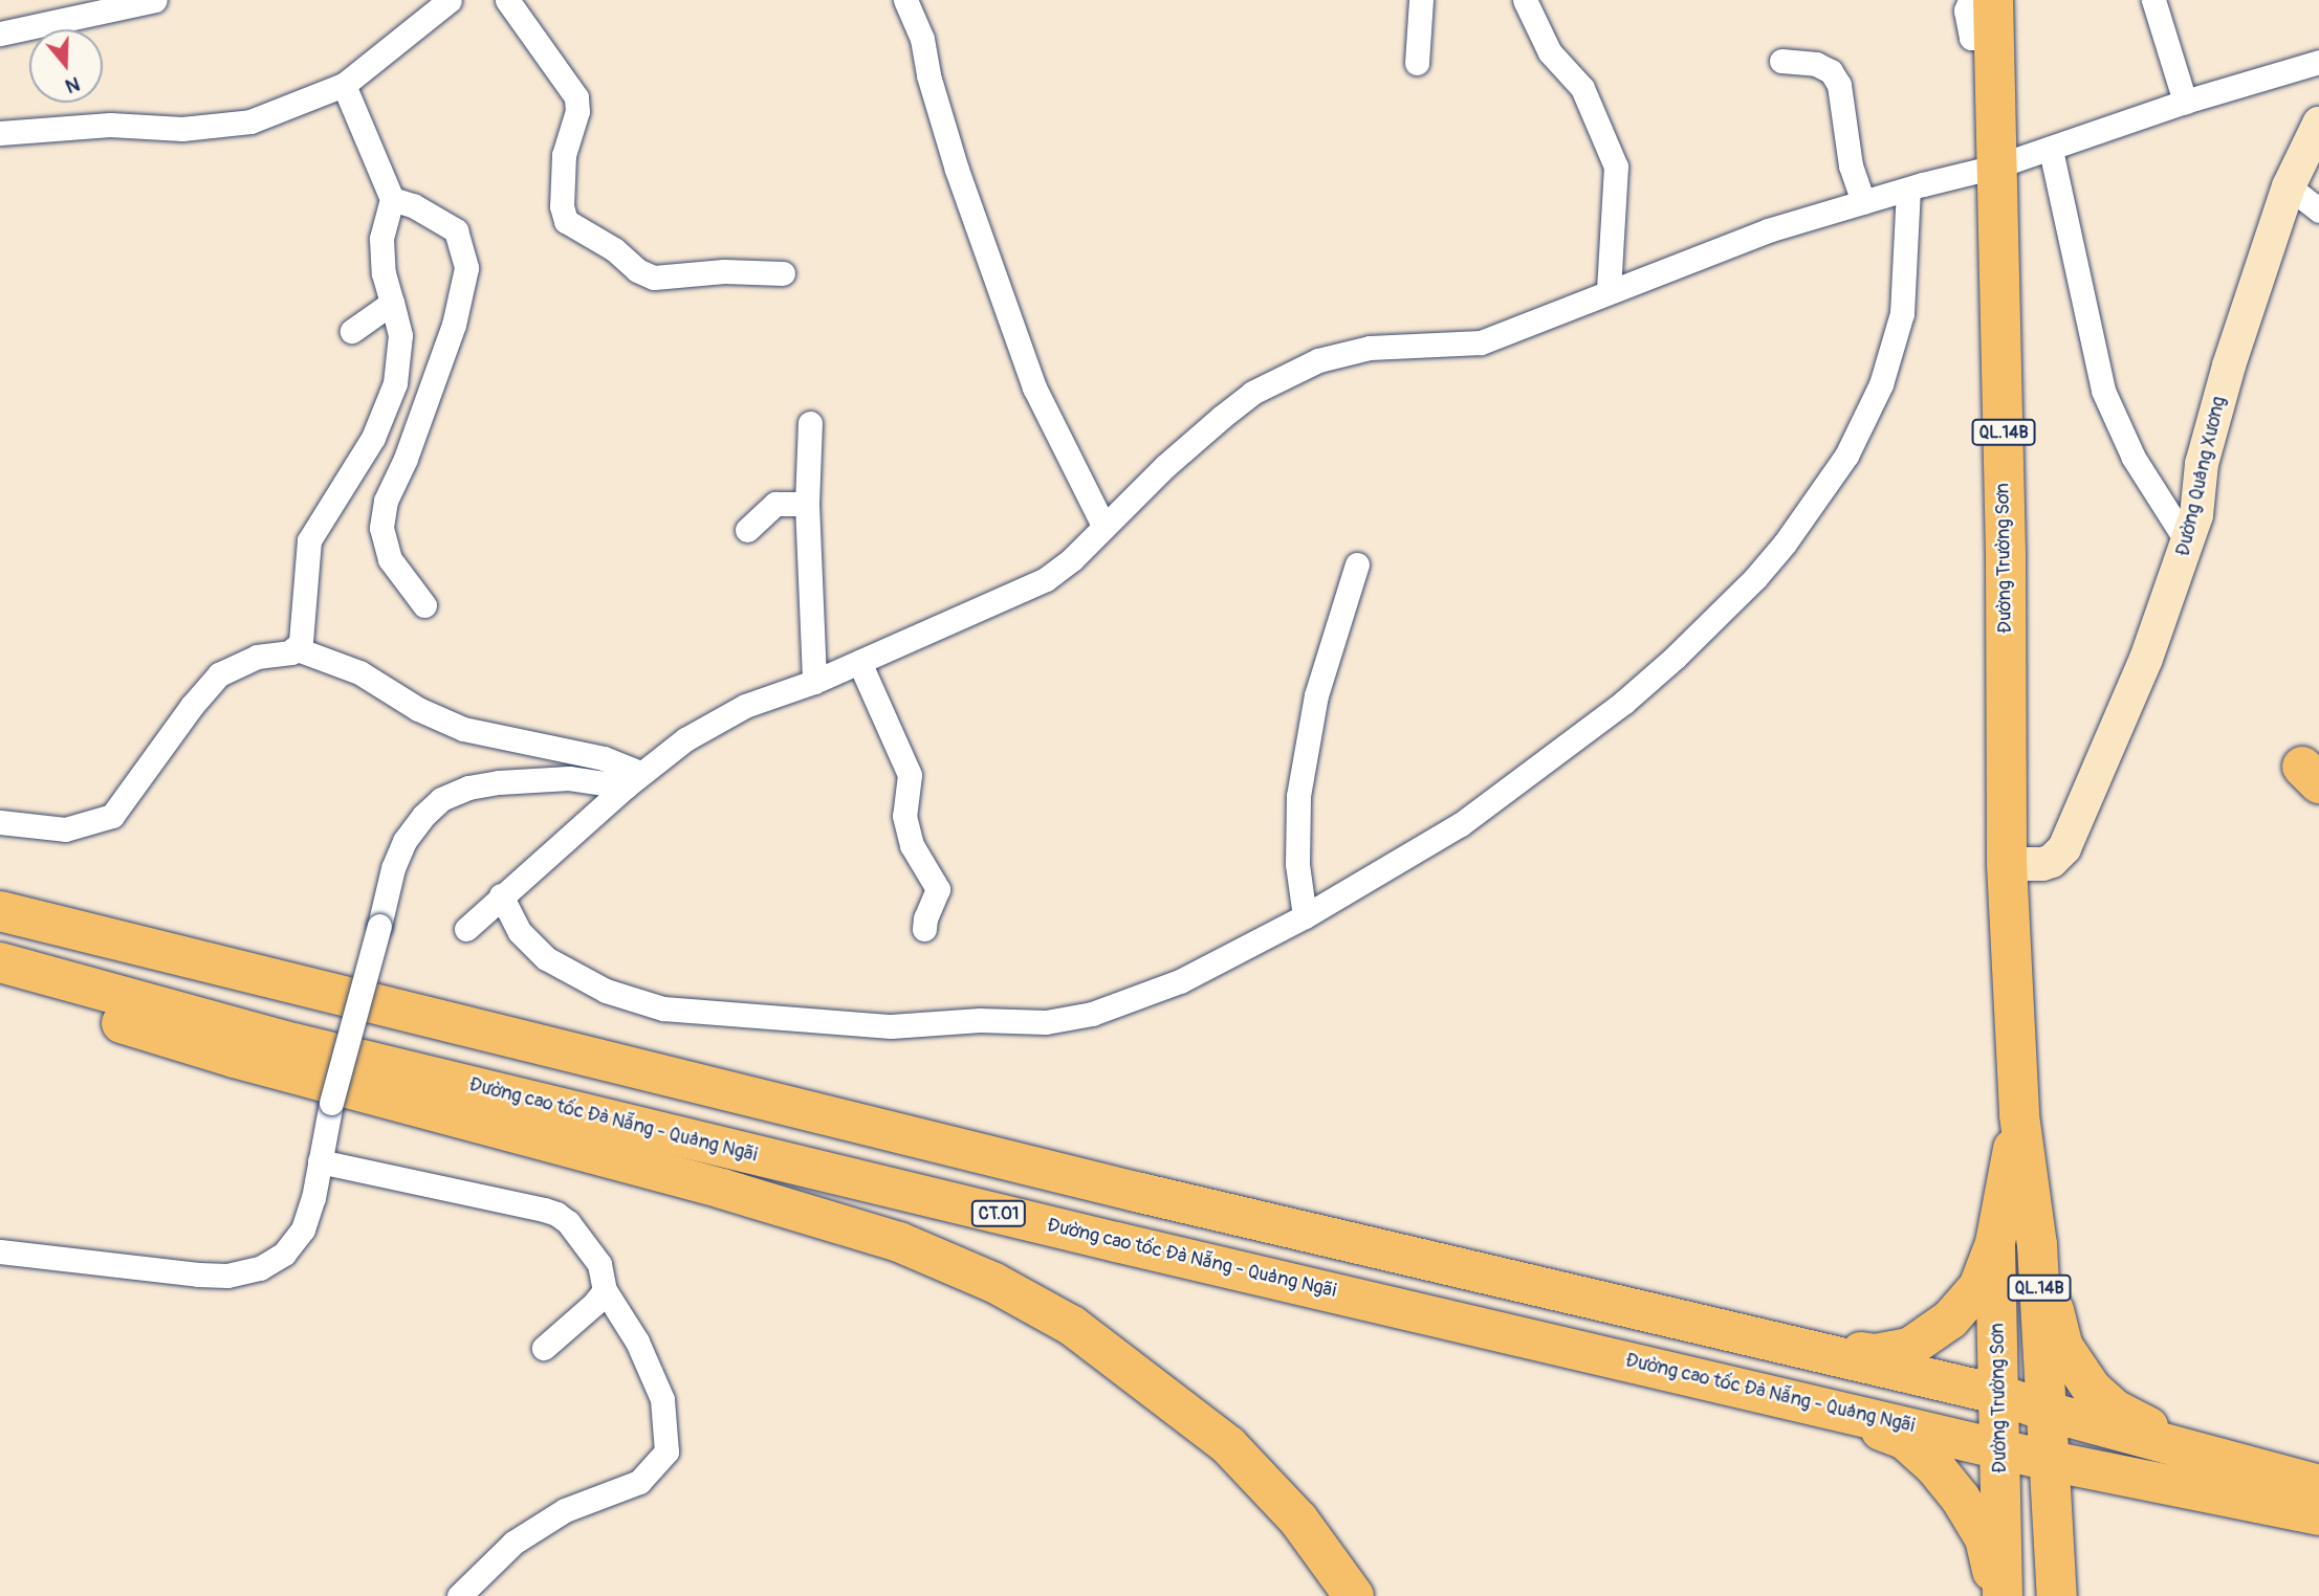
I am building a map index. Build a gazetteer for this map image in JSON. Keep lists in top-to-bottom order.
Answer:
{
  "streets": {
    "highway": [
      "QL.14B",
      "Đường Trường Sơn",
      "Đường cao tốc Đà Nẵng - Quảng Ngãi",
      "CT.01"
    ],
    "street": ["Đường Quảng Xương"]
  },
  "crossings": [
    ["Đường Quảng Xương", "Đường Trường Sơn"],
    ["Đường Trường Sơn", "Đường cao tốc Đà Nẵng - Quảng Ngãi"]
  ],
  "north": "bottom"
}
